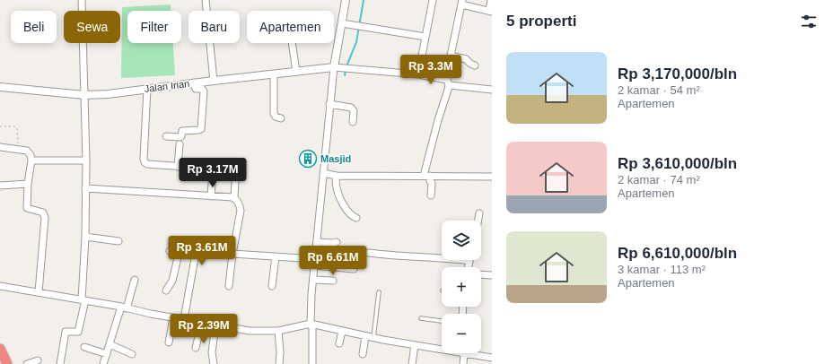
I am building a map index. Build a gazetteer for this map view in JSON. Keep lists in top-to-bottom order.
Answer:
{
  "streets": {
    "street": ["Jalan Irian"]
  },
  "places": {
    "building": ["Masjid"]
  },
  "page": {
    "heading": "5 properti",
    "chip": [
      "Beli",
      "Sewa",
      "Filter",
      "Baru",
      "Apartemen"
    ],
    "list": [
      {
        "name": "Rp 3,170,000/bln",
        "note": "2 kamar · 54 m² · Apartemen"
      },
      {
        "name": "Rp 3,610,000/bln",
        "note": "2 kamar · 74 m² · Apartemen"
      },
      {
        "name": "Rp 6,610,000/bln",
        "note": "3 kamar · 113 m² · Apartemen"
      }
    ],
    "price": [
      "Rp 3.3M",
      "Rp 3.17M",
      "Rp 3.61M",
      "Rp 6.61M",
      "Rp 2.39M"
    ],
    "map_buttons": ["+", "−"]
  }
}
